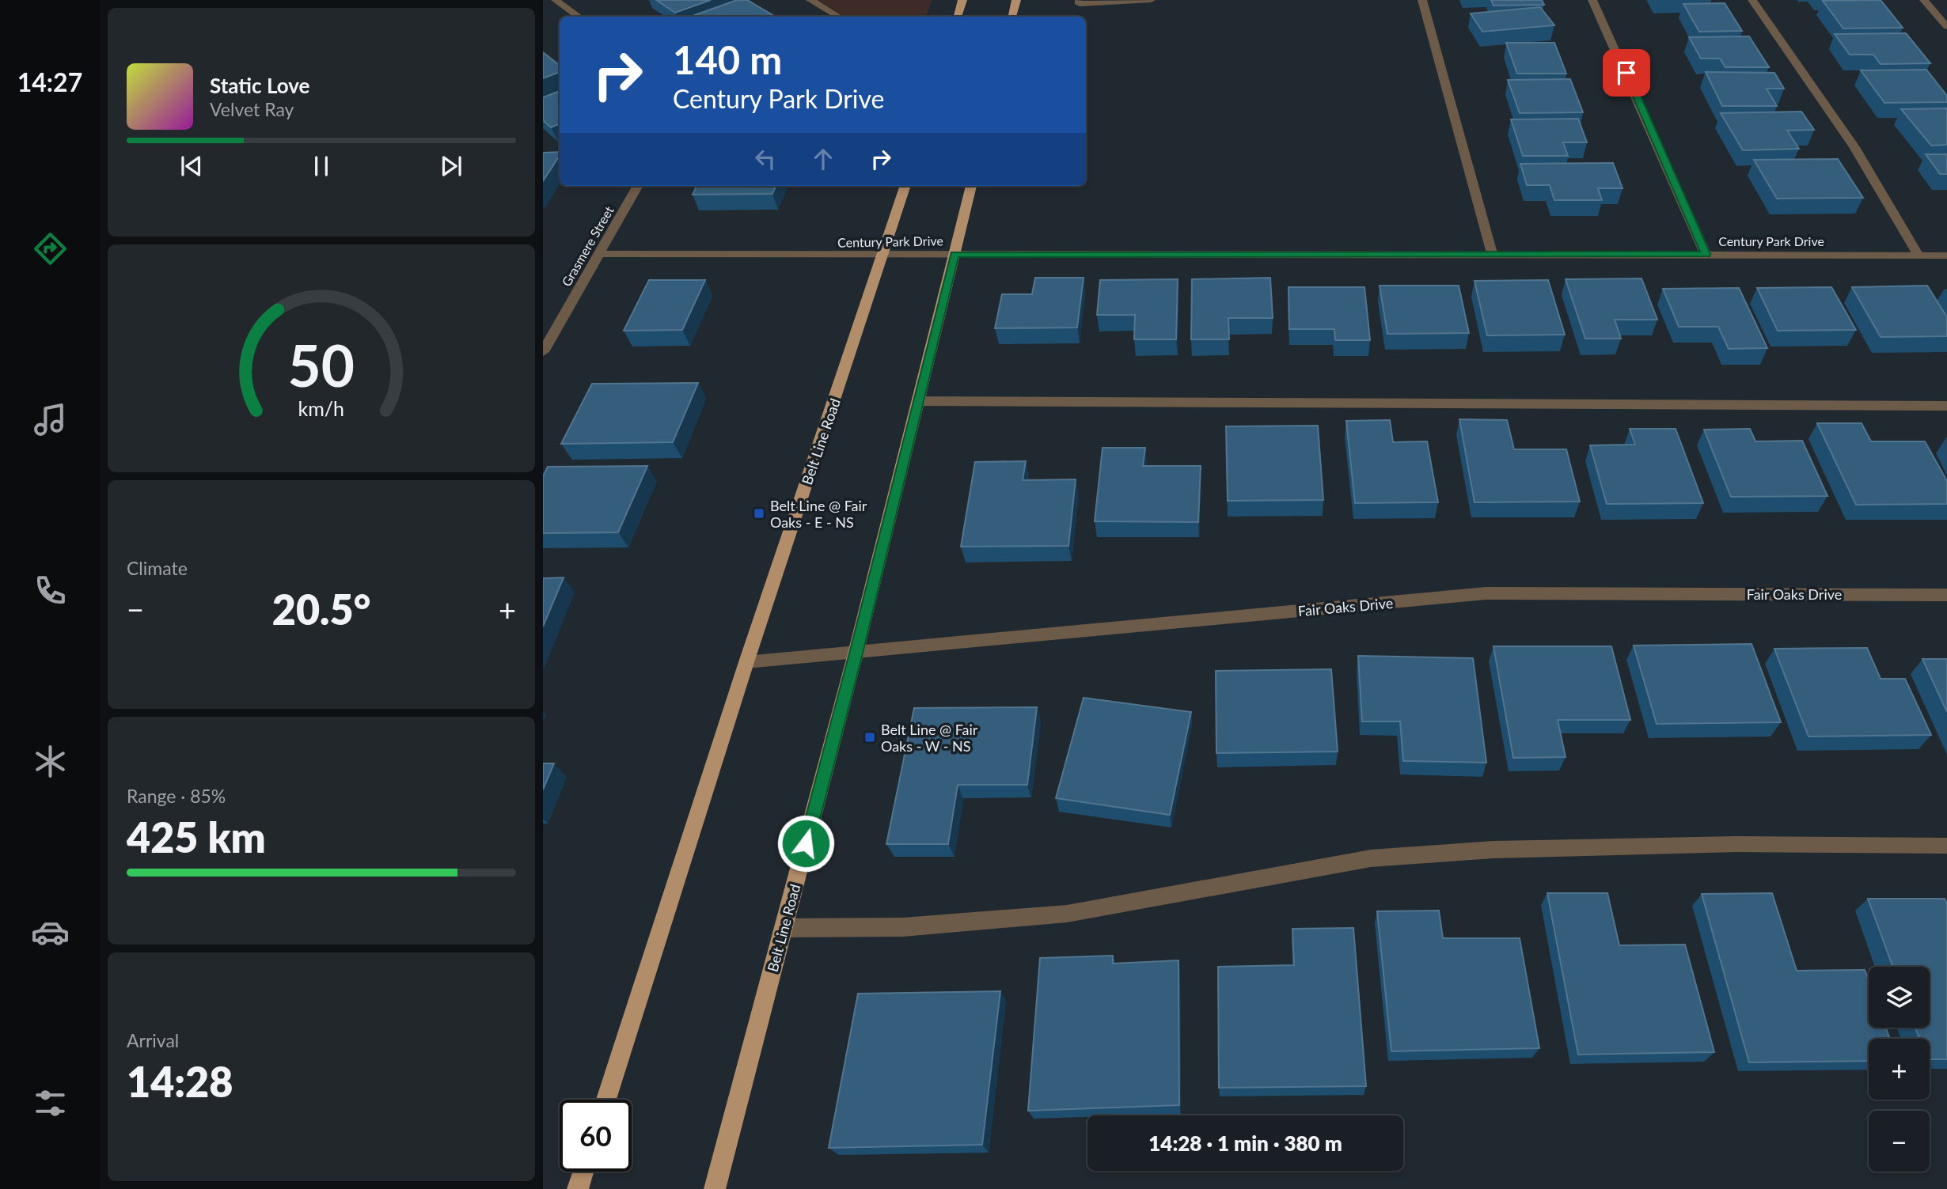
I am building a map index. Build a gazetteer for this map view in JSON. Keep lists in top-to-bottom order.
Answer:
{
  "streets": {
    "main road": ["Belt Line Road"],
    "street": ["Century Park Drive", "Grasmere Street", "Fair Oaks Drive"]
  },
  "crossings": [
    ["Century Park Drive", "Grasmere Street"],
    ["Century Park Drive", "Belt Line Road"],
    ["Belt Line Road", "Fair Oaks Drive"]
  ],
  "places": {
    "transit": ["Belt Line @ Fair Oaks - E - NS", "Belt Line @ Fair Oaks - W - NS"]
  },
  "page": {
    "tabs": "14:27",
    "turn": ["140 m", "Century Park Drive"],
    "song": ["Static Love", "Velvet Ray"],
    "tile": [
      "Climate",
      ["Range · 85%", "425 km"],
      ["Arrival", "14:28"]
    ],
    "heat": ["−", "20.5°", "+"],
    "map_buttons": ["+", "−"],
    "limit": "60",
    "trip": "14:28 · 1 min · 380 m",
    "gauge": ["50", "km/h"]
  }
}
